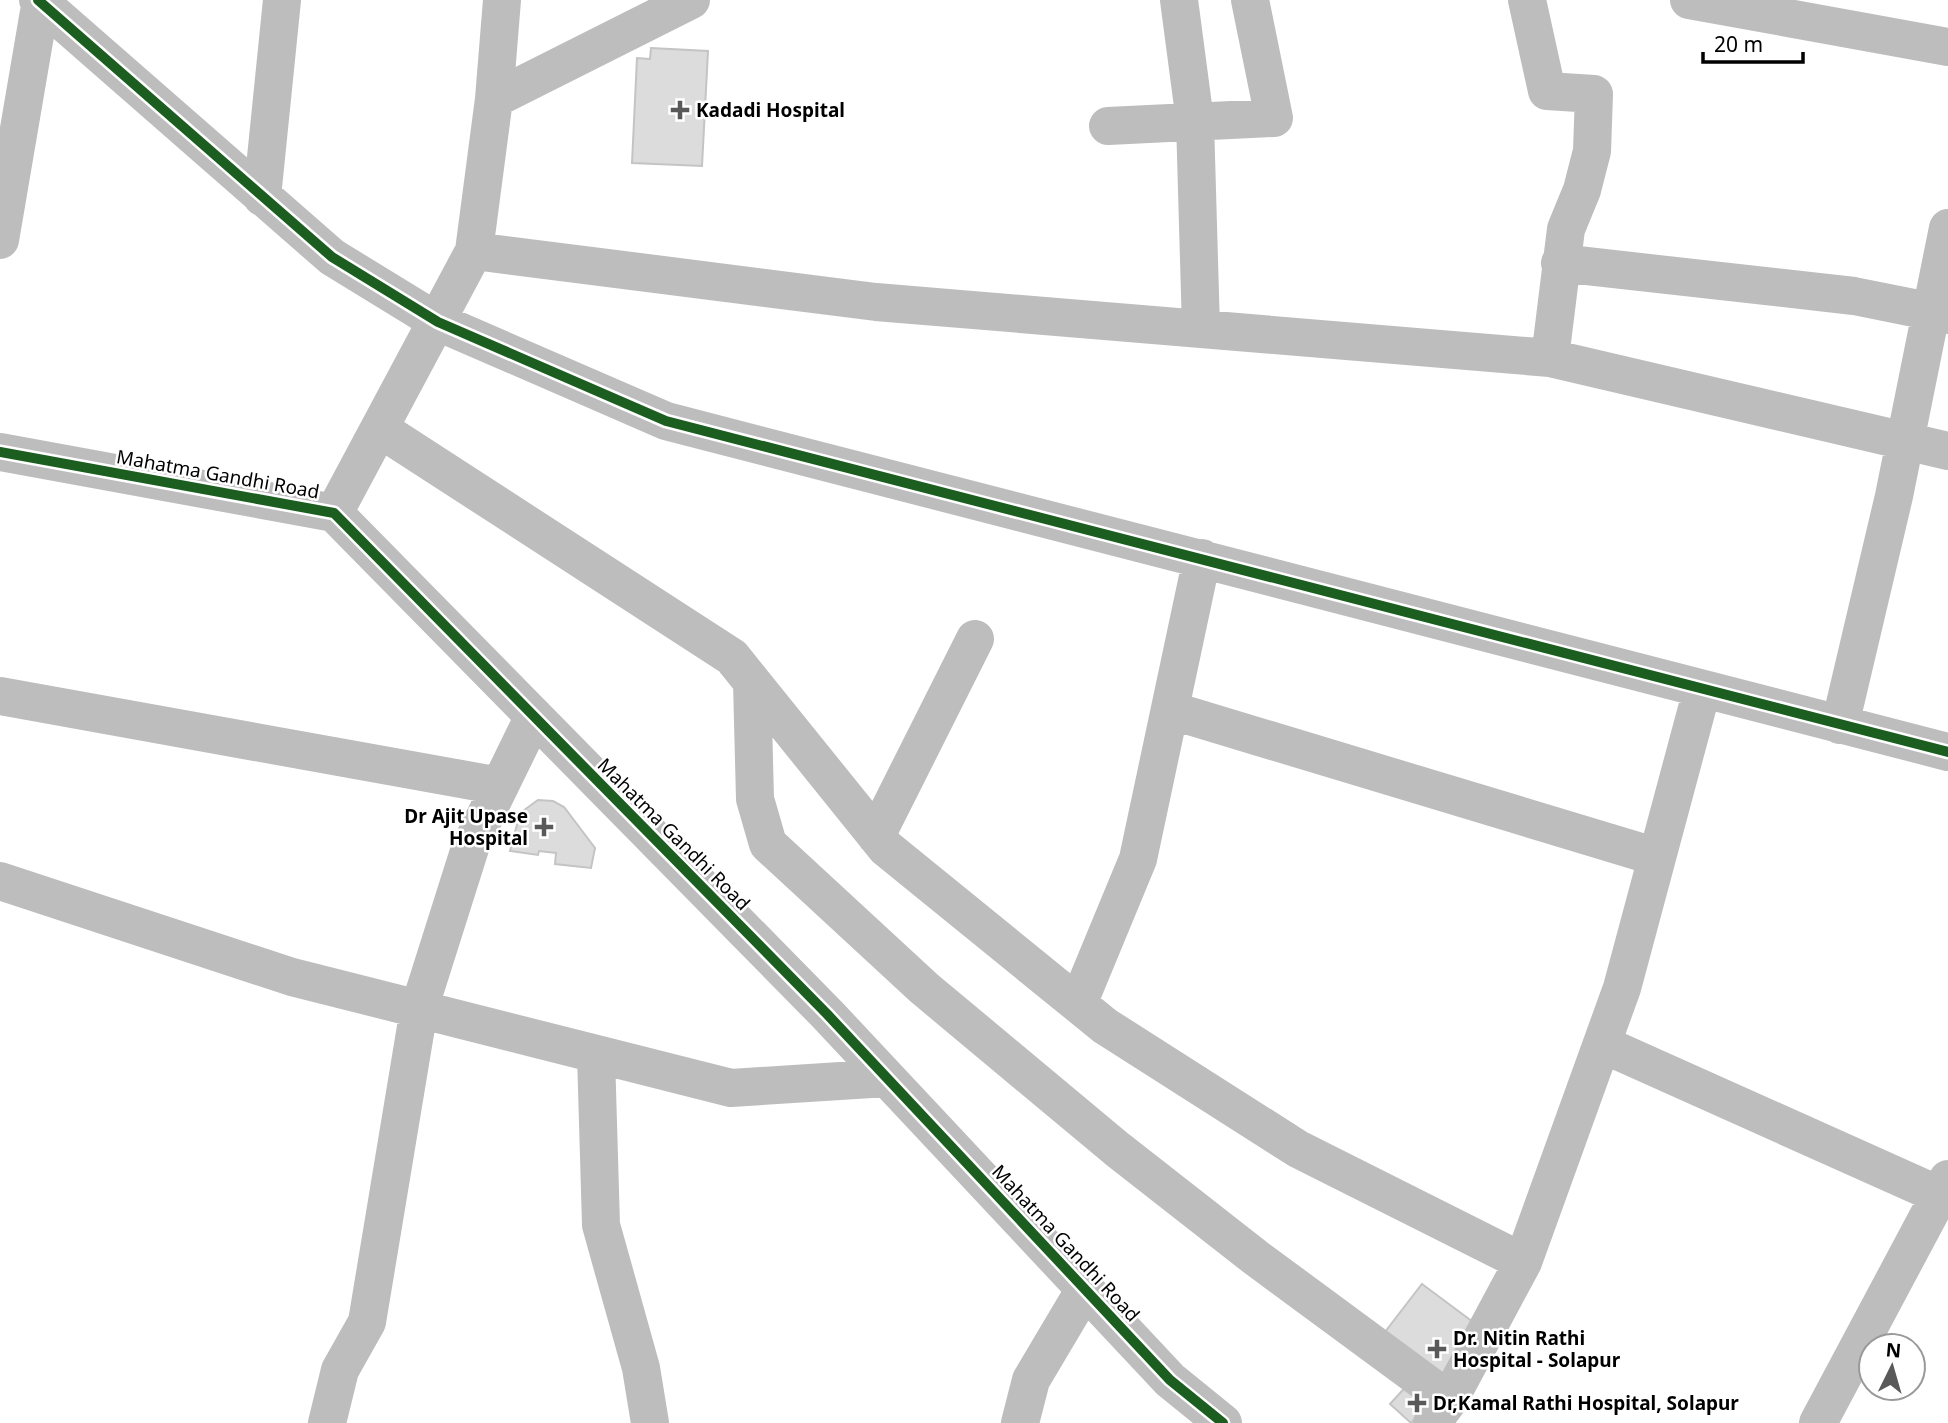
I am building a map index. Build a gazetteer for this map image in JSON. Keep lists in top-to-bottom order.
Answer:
{
  "streets": {
    "street": ["Mahatma Gandhi Road"]
  },
  "places": {
    "health": [
      "Kadadi Hospital",
      "Dr Ajit Upase Hospital",
      "Dr. Nitin Rathi Hospital - Solapur",
      "Dr,Kamal Rathi Hospital, Solapur"
    ]
  },
  "scale_bar": "20 m",
  "north": "top"
}
